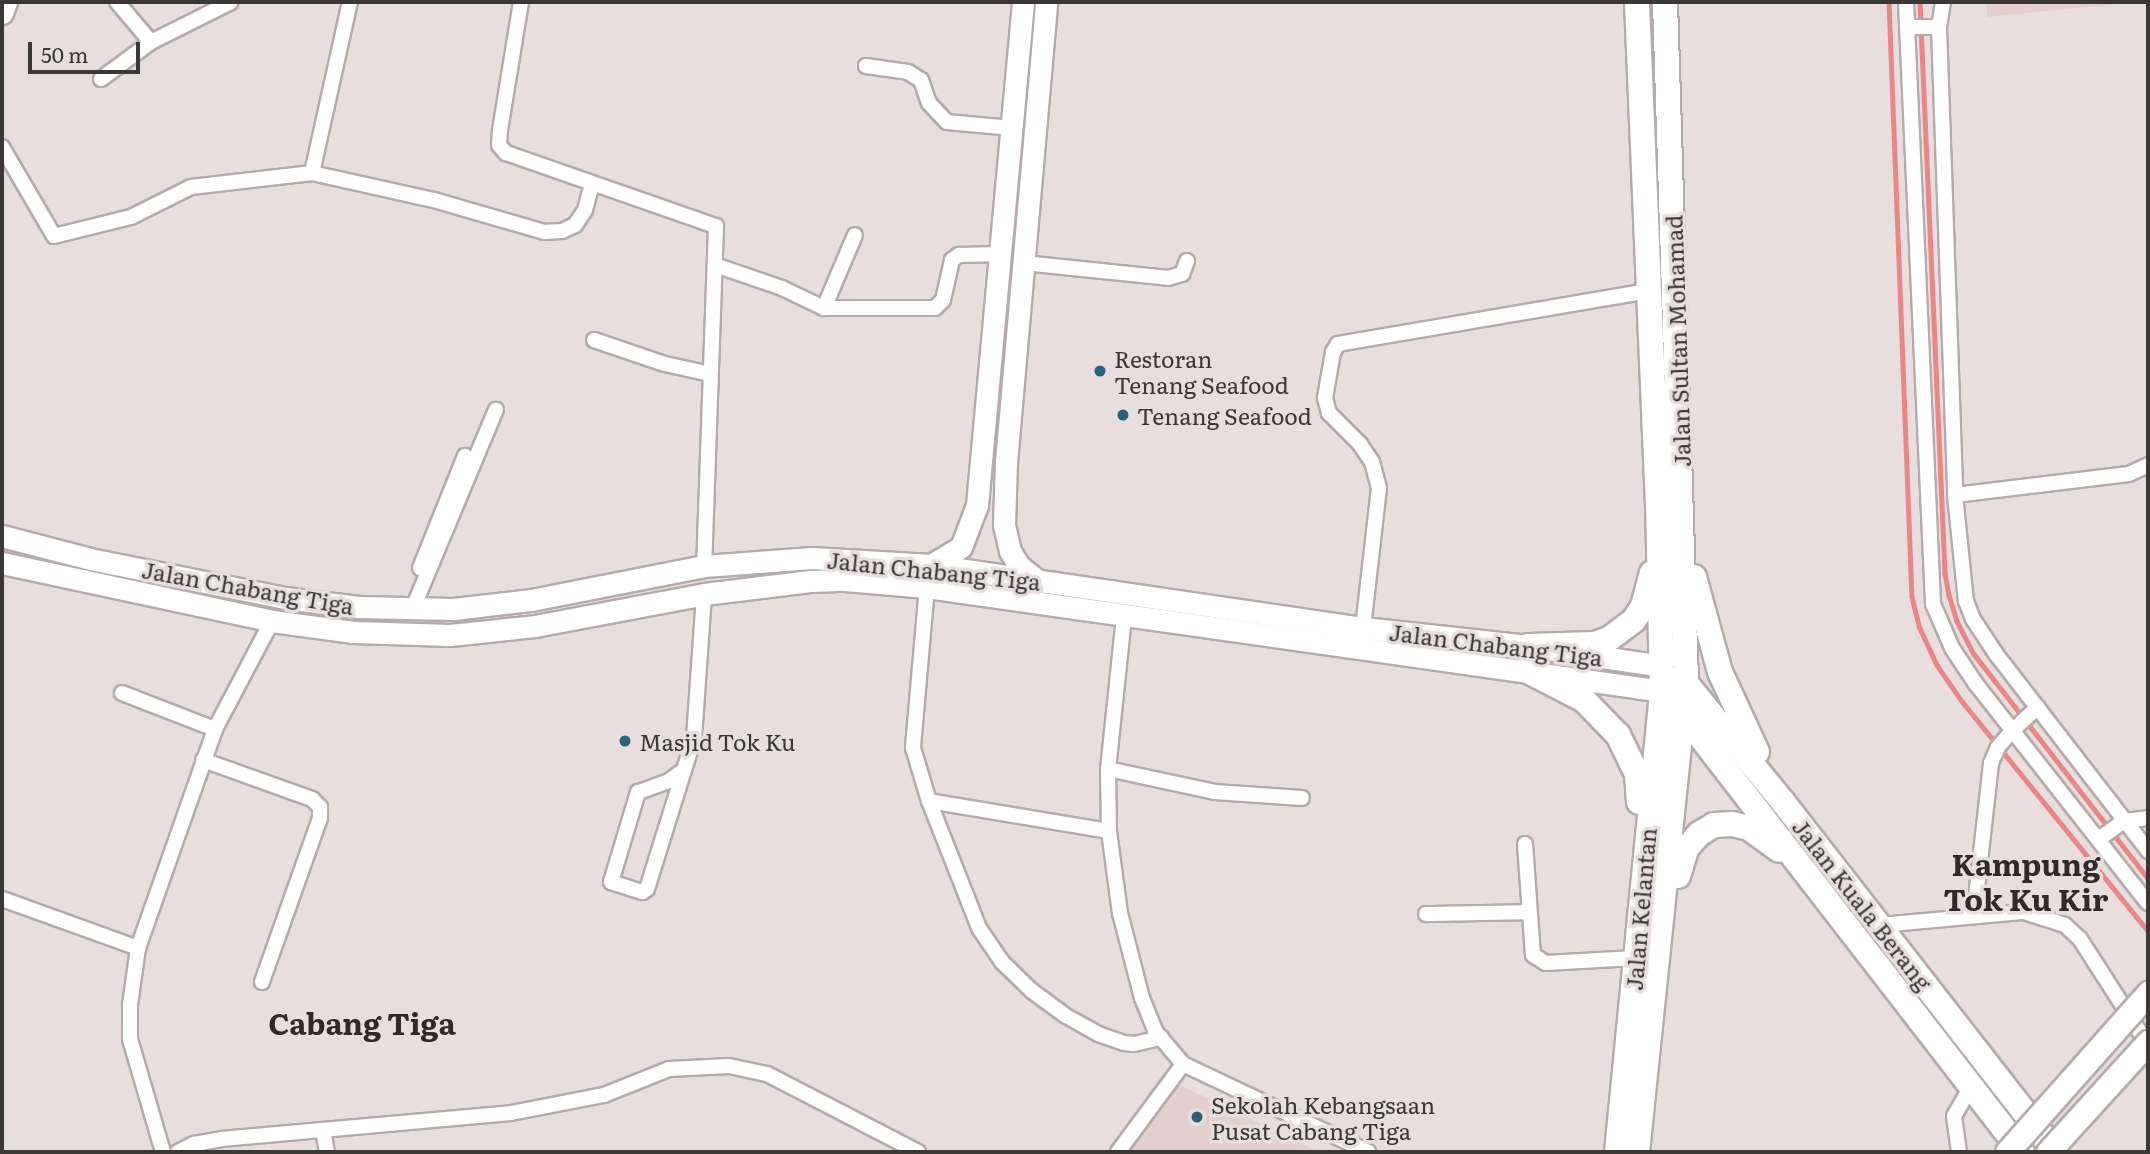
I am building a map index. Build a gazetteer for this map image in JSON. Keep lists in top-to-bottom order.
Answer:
{
  "streets": {
    "highway": ["Jalan Sultan Mohamad", "Jalan Kuala Berang", "Jalan Kelantan"],
    "main road": ["Jalan Chabang Tiga"]
  },
  "crossings": [
    ["Jalan Sultan Mohamad", "Jalan Chabang Tiga"],
    ["Jalan Sultan Mohamad", "Jalan Kuala Berang"],
    ["Jalan Sultan Mohamad", "Jalan Kelantan"],
    ["Jalan Chabang Tiga", "Jalan Kuala Berang"],
    ["Jalan Chabang Tiga", "Jalan Kelantan"],
    ["Jalan Kuala Berang", "Jalan Kelantan"]
  ],
  "districts": ["Kampung Tok Ku Kir", "Cabang Tiga"],
  "places": [
    "Restoran Tenang Seafood",
    "Tenang Seafood",
    "Masjid Tok Ku",
    "Sekolah Kebangsaan Pusat Cabang Tiga"
  ],
  "scale_bar": "50 m"
}
